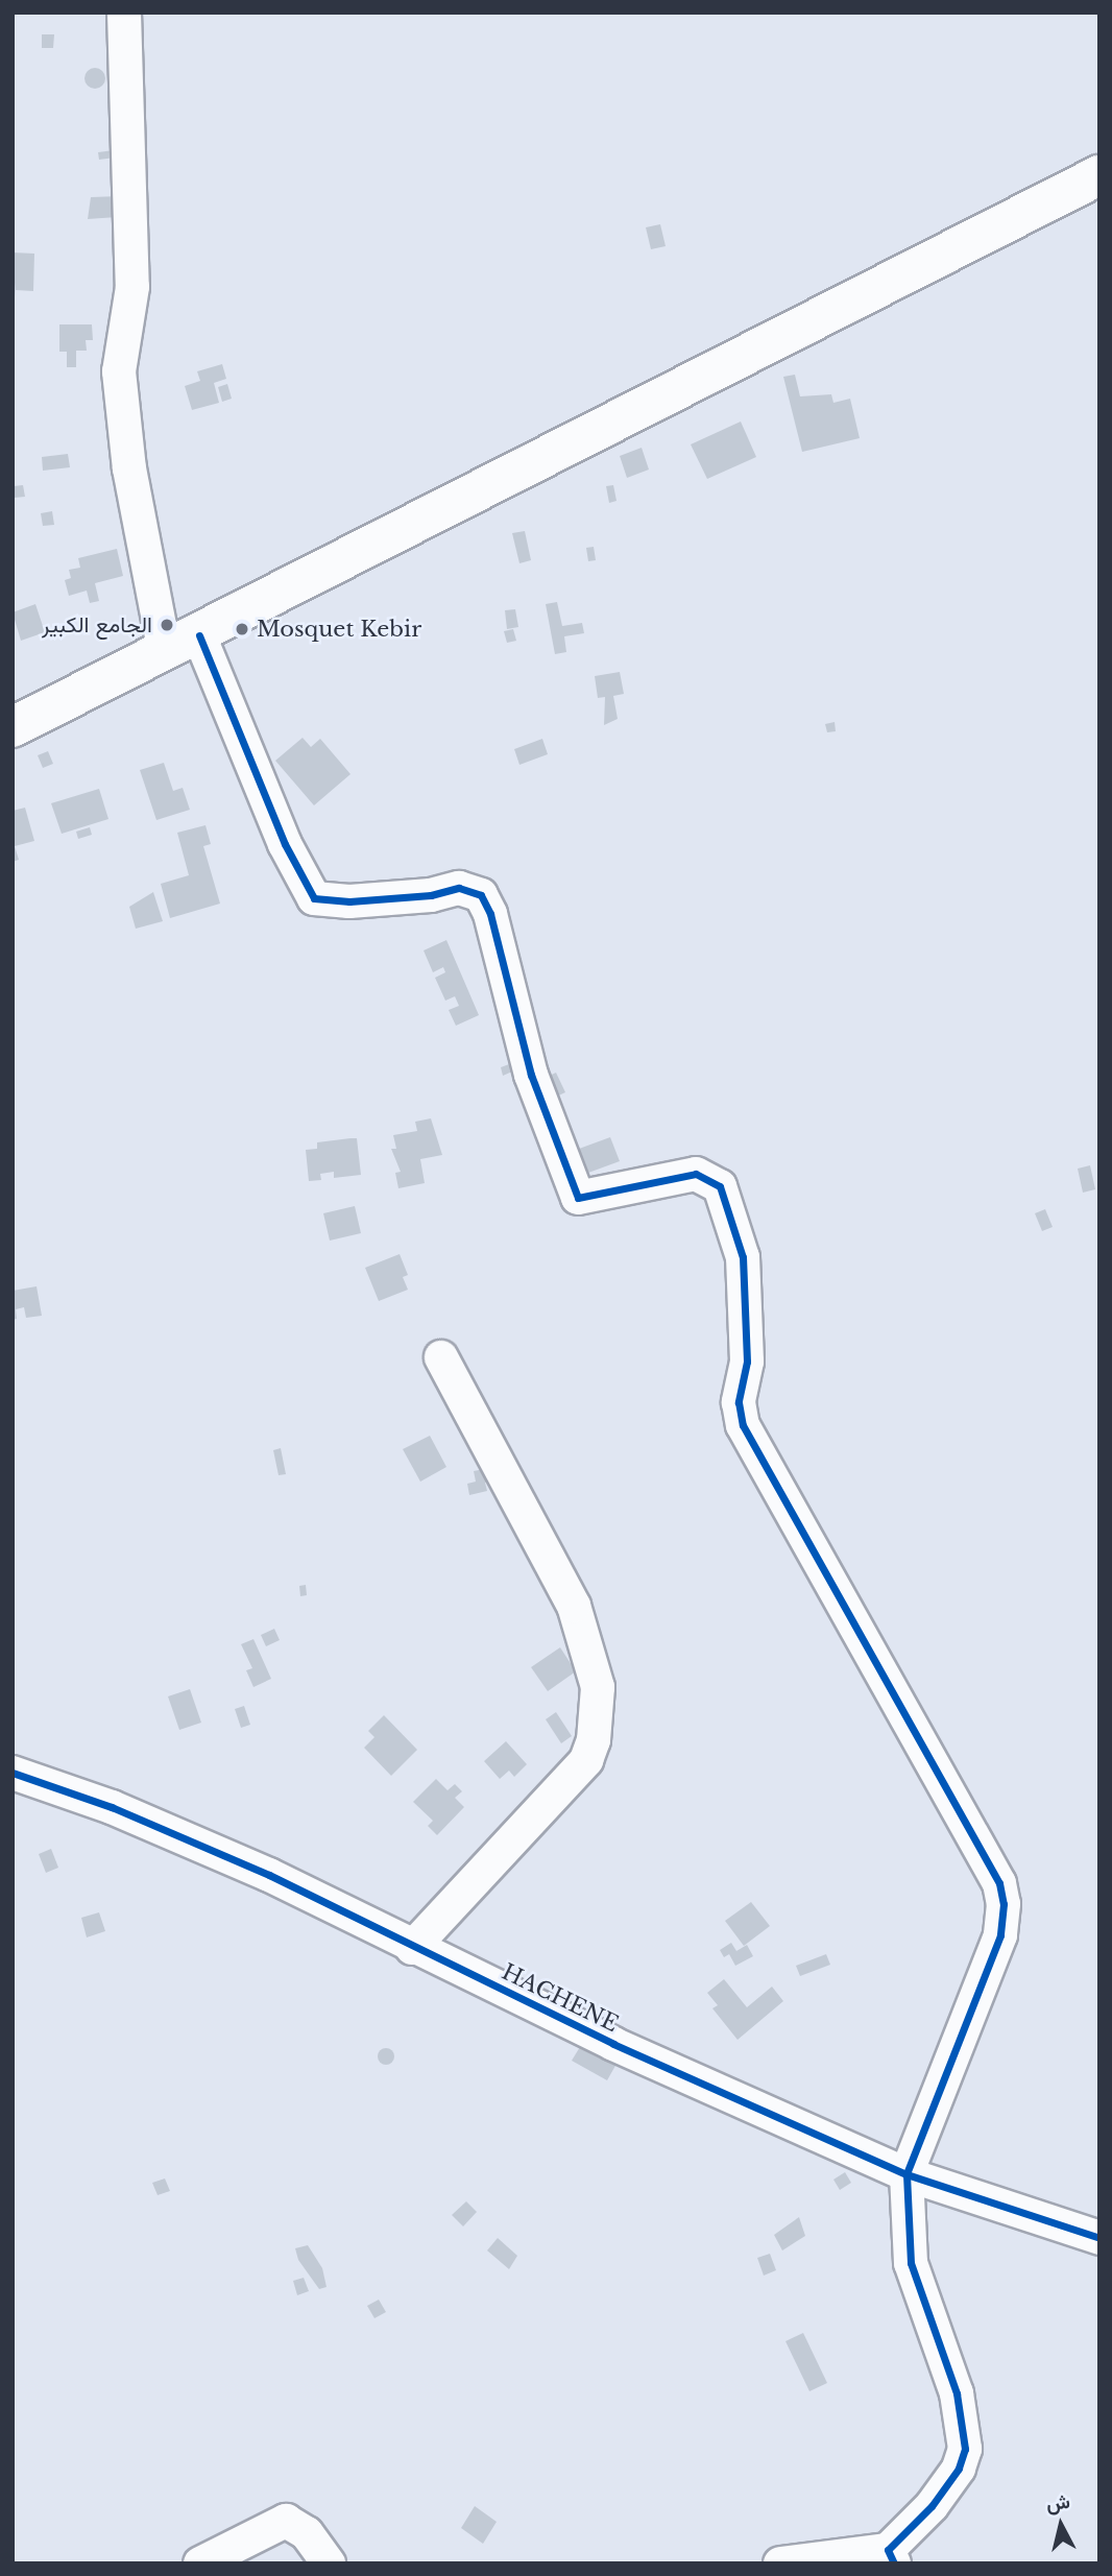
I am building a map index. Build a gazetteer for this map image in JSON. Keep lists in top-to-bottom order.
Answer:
{
  "streets": {
    "street": ["HACHENE"]
  },
  "places": ["الجامع الكبير", "Mosquet Kebir"],
  "north": "top"
}
